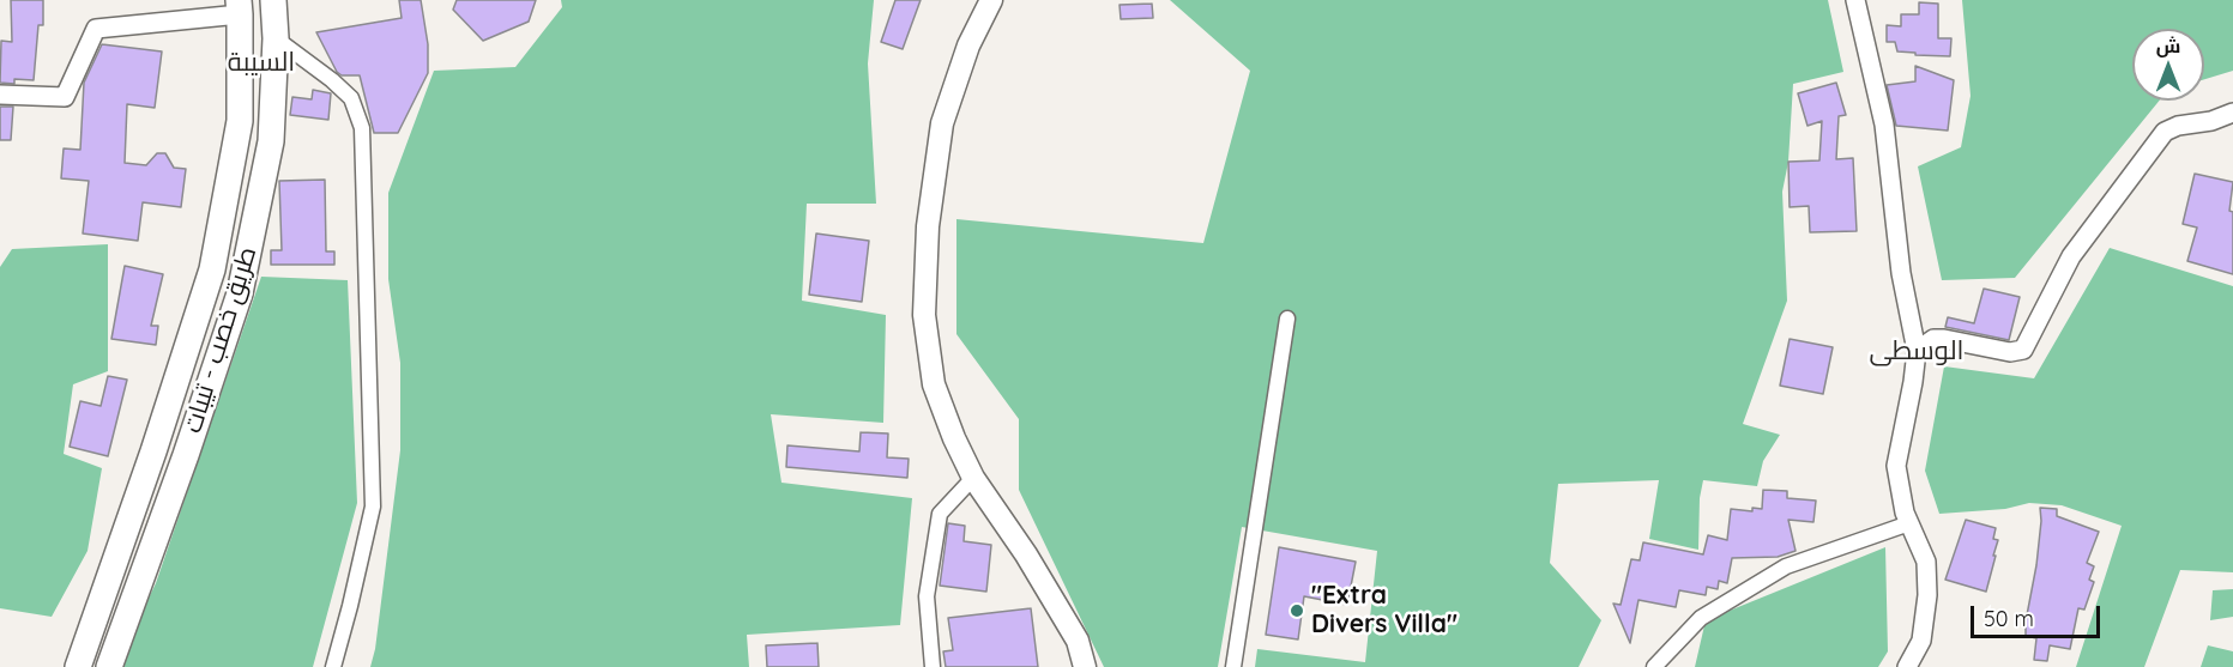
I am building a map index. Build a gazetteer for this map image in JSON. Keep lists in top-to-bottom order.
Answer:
{
  "streets": {
    "highway": ["طريق خصب - تيبات"]
  },
  "districts": ["السيبة", "الوسطى"],
  "places": ["\"Extra Divers Villa\""],
  "scale_bar": "50 m",
  "north": "top"
}
